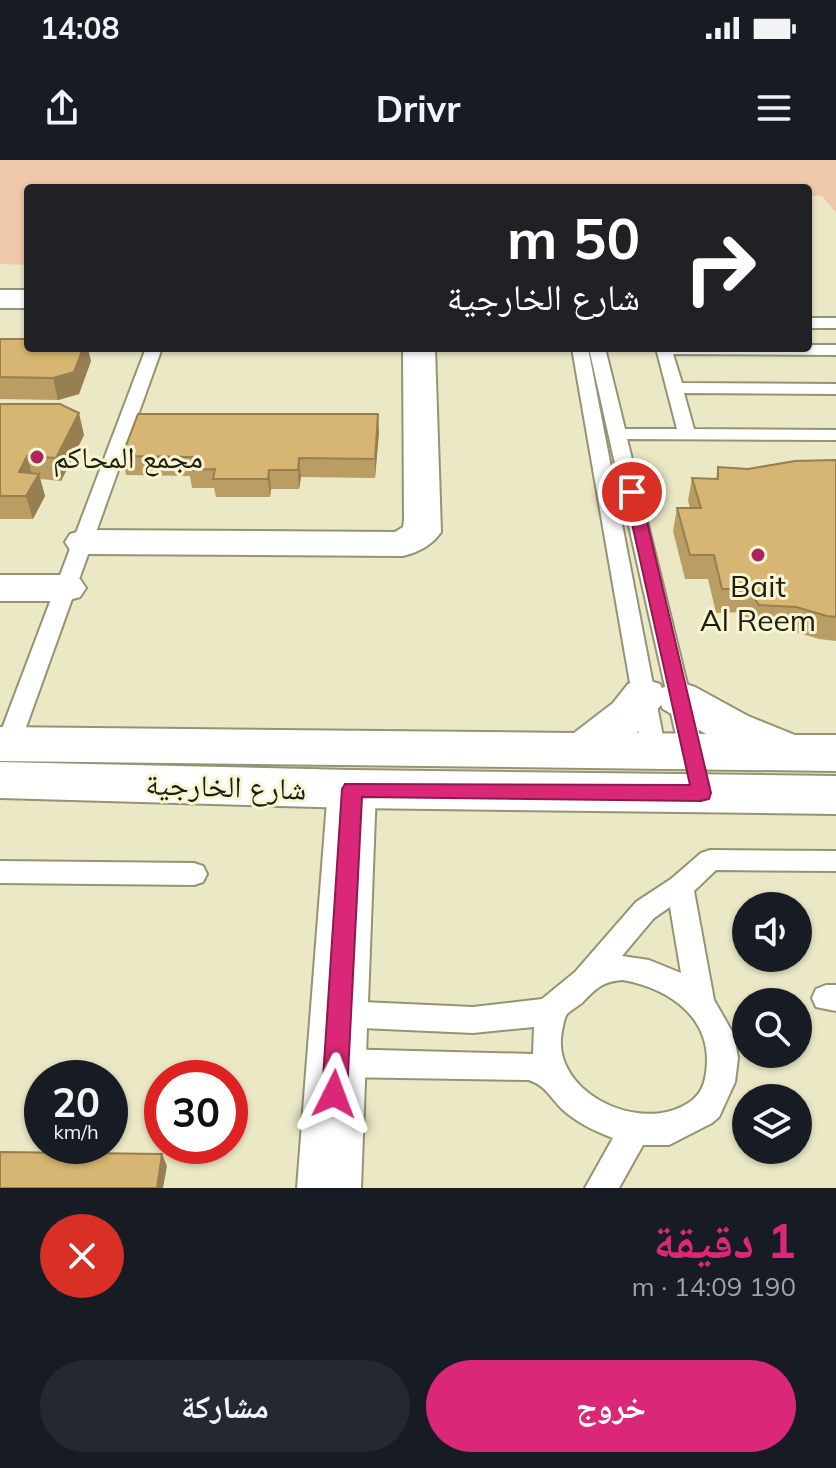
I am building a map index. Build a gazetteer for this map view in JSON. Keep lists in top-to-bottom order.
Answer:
{
  "streets": {
    "main road": ["شارع الخارجية"]
  },
  "places": ["مجمع المحاكم", "Bait Al Reem"],
  "page": {
    "status": "14:08",
    "header": "Drivr",
    "turn": ["50 m", "شارع الخارجية"],
    "speed": "20 km/h",
    "limit": "30",
    "heading": ["1 دقيقة", "190 m · 14:09"],
    "buttons": ["خروج", "مشاركة"]
  }
}
